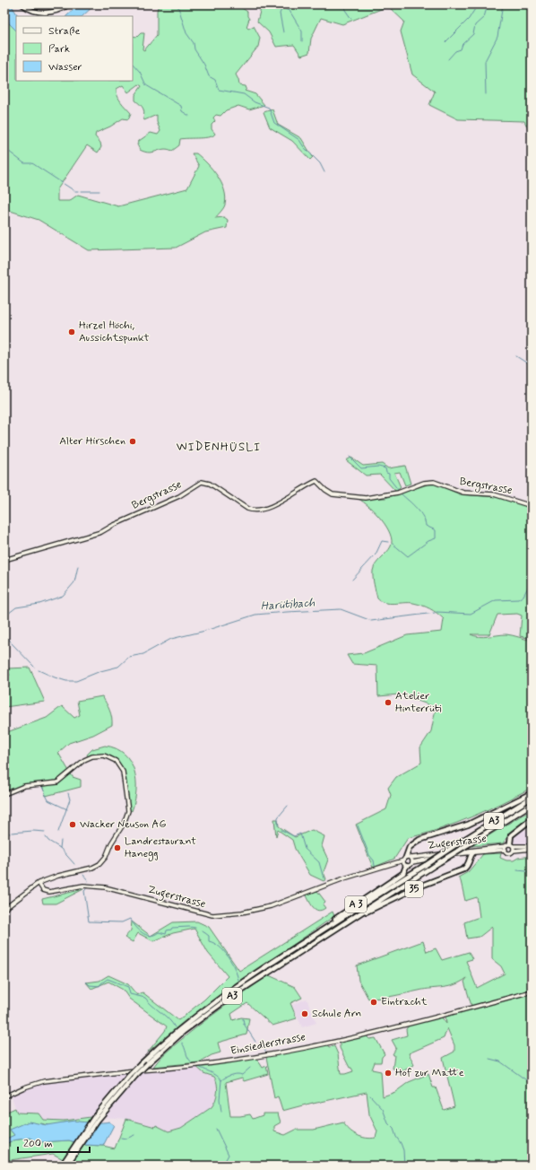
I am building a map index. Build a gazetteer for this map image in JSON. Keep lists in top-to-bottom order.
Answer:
{
  "streets": {
    "highway": ["A3", "35", "A 3"],
    "street": ["Bergstrasse", "Zugerstrasse", "Einsiedlerstrasse"]
  },
  "crossings": [
    ["A3", "35"],
    ["A3", "A 3"],
    ["Zugerstrasse", "35"],
    ["Zugerstrasse", "A 3"]
  ],
  "districts": ["WIDENHÜSLI"],
  "water": ["Harütibach"],
  "places": [
    "Hirzel Höchi, Aussichtspunkt",
    "Alter Hirschen",
    "Atelier Hinterrüti",
    "Wacker Neuson AG",
    "Landrestaurant Hanegg",
    "Eintracht",
    "Schule Arn",
    "Hof zur Matte"
  ],
  "legend": ["Straße", "Park", "Wasser"],
  "scale_bar": "200 m"
}
